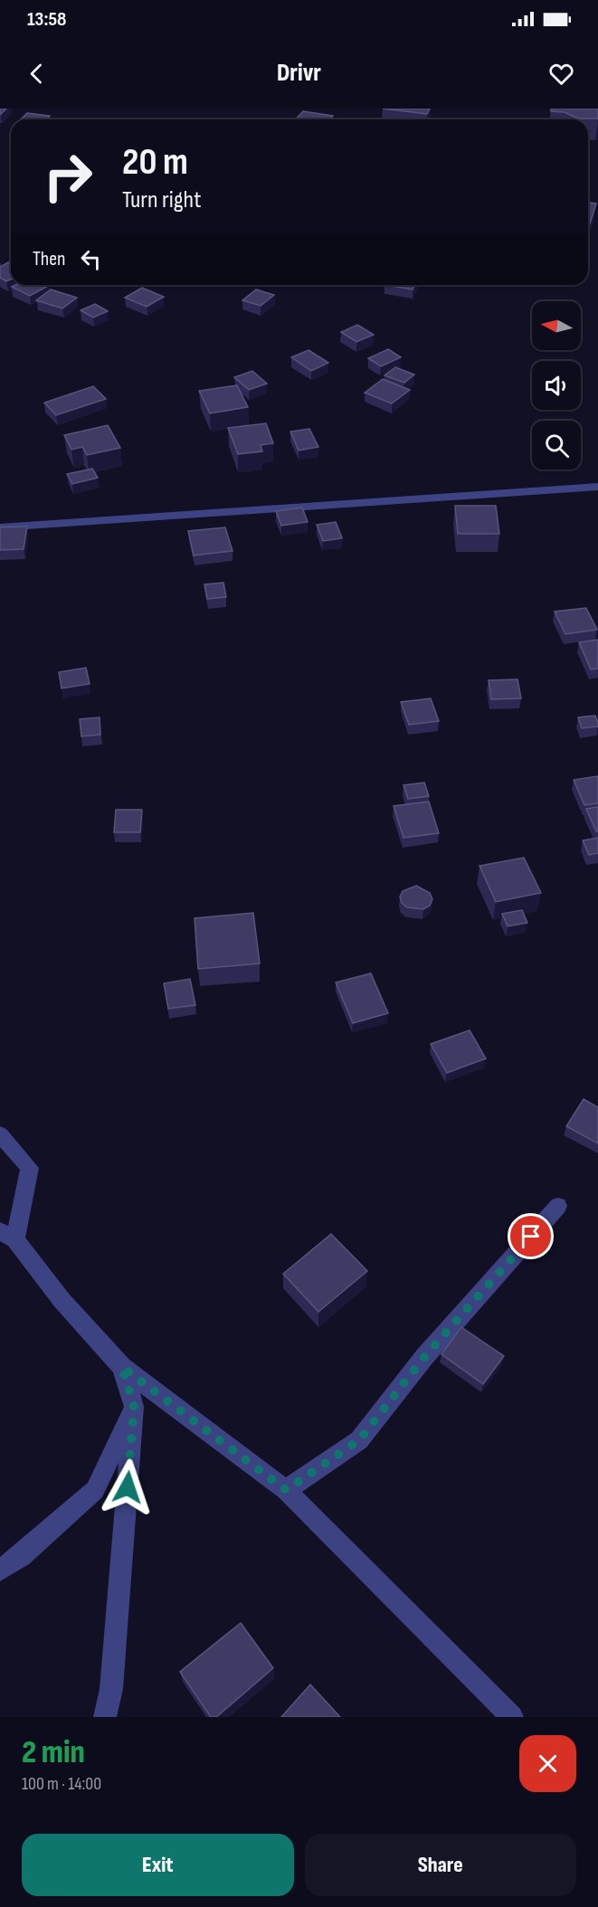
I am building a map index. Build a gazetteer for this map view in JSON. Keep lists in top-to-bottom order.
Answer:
{
  "north": "left",
  "page": {
    "status": "13:58",
    "header": "Drivr",
    "turn": ["20 m", "Turn right"],
    "then": "Then",
    "heading": ["2 min", "100 m · 14:00"],
    "buttons": ["Exit", "Share"]
  }
}
